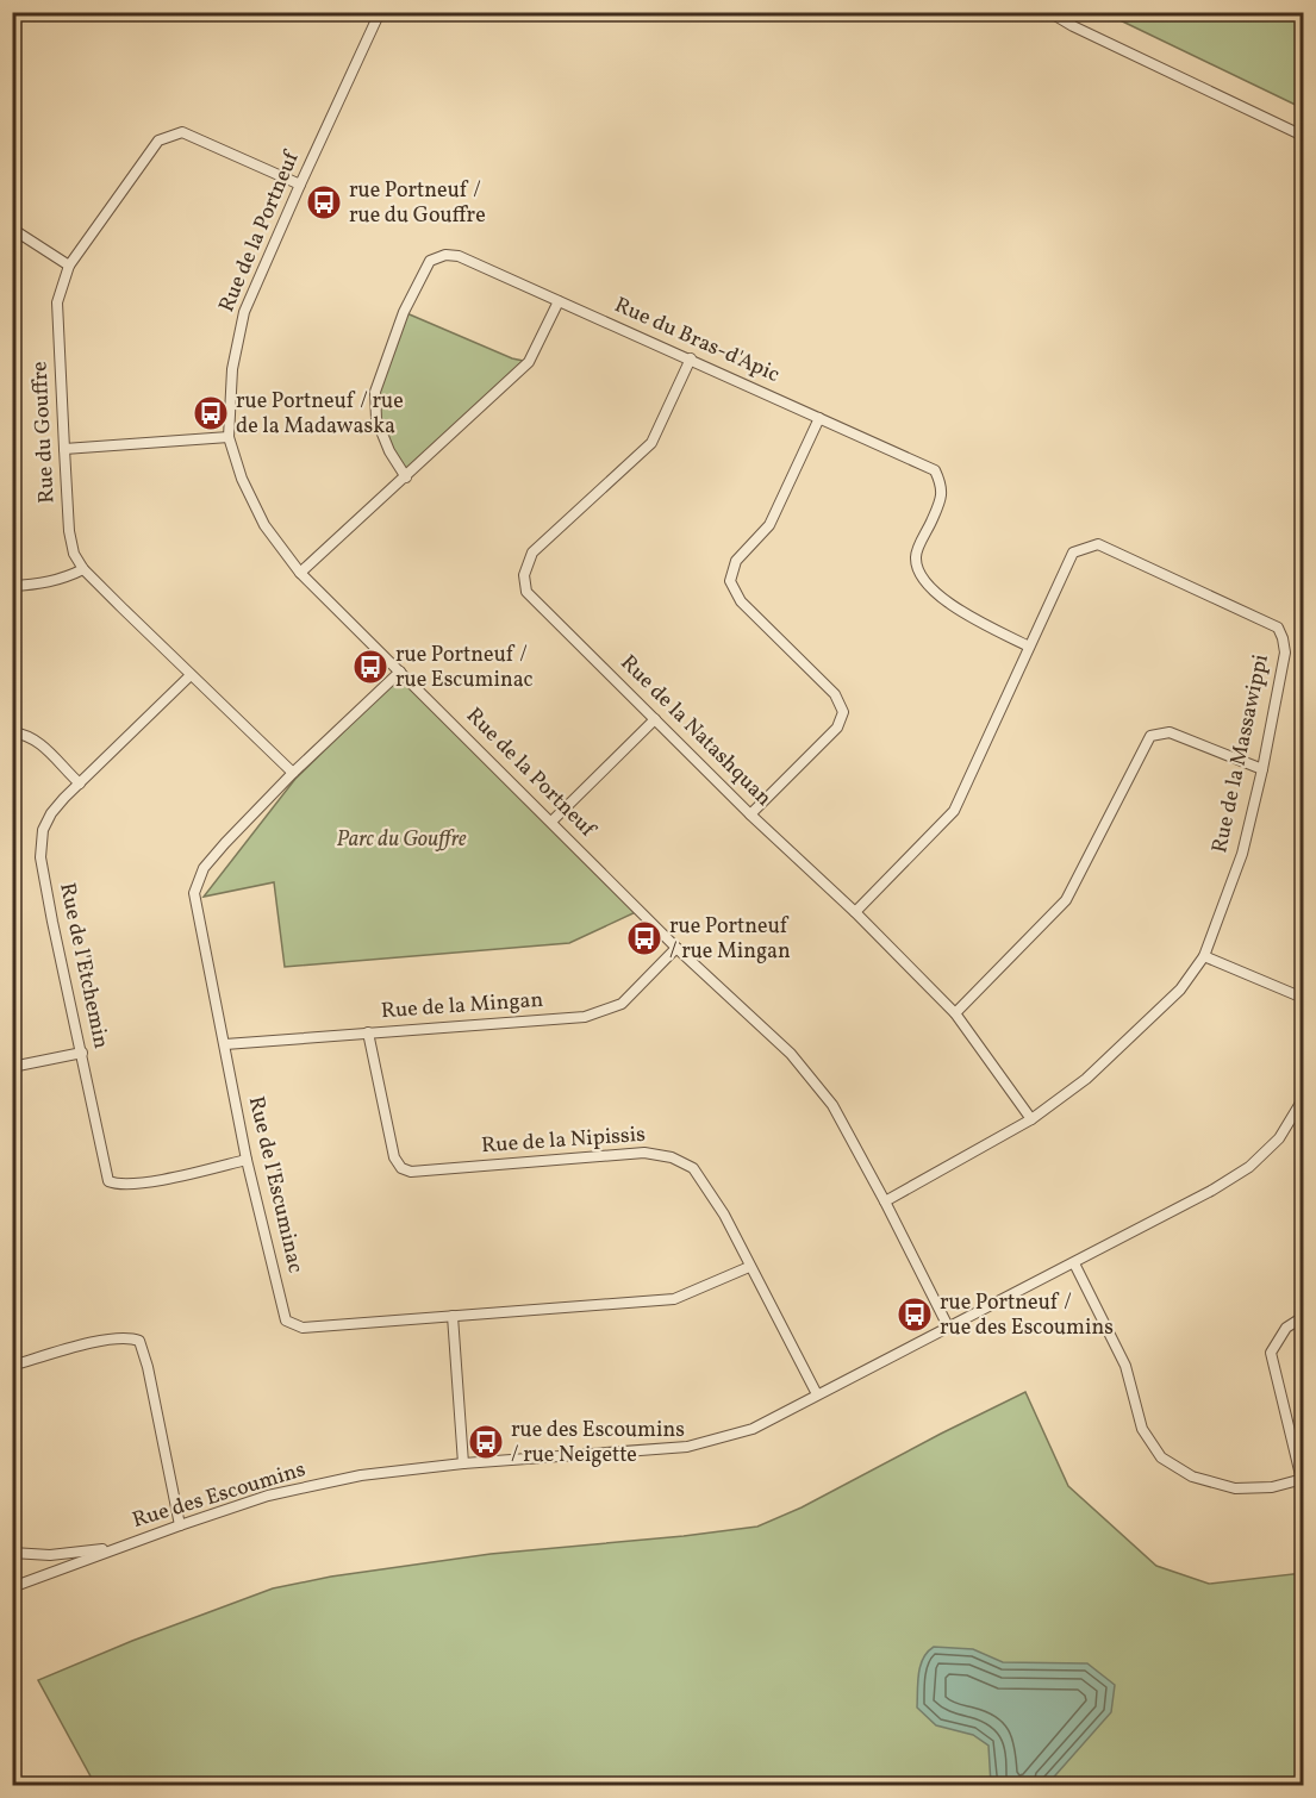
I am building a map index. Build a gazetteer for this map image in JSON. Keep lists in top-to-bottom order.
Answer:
{
  "streets": {
    "street": [
      "Rue de la Portneuf",
      "Rue du Bras-d'Apic",
      "Rue du Gouffre",
      "Rue de la Natashquan",
      "Rue de la Massawippi",
      "Rue de l'Etchemin",
      "Rue de la Mingan",
      "Rue de la Nipissis",
      "Rue de l'Escuminac",
      "Rue des Escoumins"
    ]
  },
  "crossings": [
    ["Rue de la Portneuf", "Rue du Gouffre"],
    ["Rue de la Portneuf", "Rue de la Massawippi"],
    ["Rue de la Portneuf", "Rue de la Mingan"],
    ["Rue de la Portneuf", "Rue de l'Escuminac"],
    ["Rue de la Portneuf", "Rue des Escoumins"],
    ["Rue du Bras-d'Apic", "Rue de la Natashquan"],
    ["Rue du Bras-d'Apic", "Rue de la Massawippi"],
    ["Rue du Gouffre", "Rue de l'Etchemin"],
    ["Rue du Gouffre", "Rue de l'Escuminac"],
    ["Rue de la Natashquan", "Rue de la Massawippi"],
    ["Rue de l'Etchemin", "Rue de l'Escuminac"],
    ["Rue de la Mingan", "Rue de la Nipissis"],
    ["Rue de la Mingan", "Rue de l'Escuminac"],
    ["Rue de la Nipissis", "Rue de l'Escuminac"],
    ["Rue de la Nipissis", "Rue des Escoumins"]
  ],
  "parks": ["Parc du Gouffre"],
  "places": {
    "bus stop": [
      "rue Portneuf / rue du Gouffre",
      "rue Portneuf / rue de la Madawaska",
      "rue Portneuf / rue Escuminac",
      "rue Portneuf / rue Mingan",
      "rue Portneuf / rue des Escoumins",
      "rue des Escoumins / rue Neigette"
    ]
  }
}
